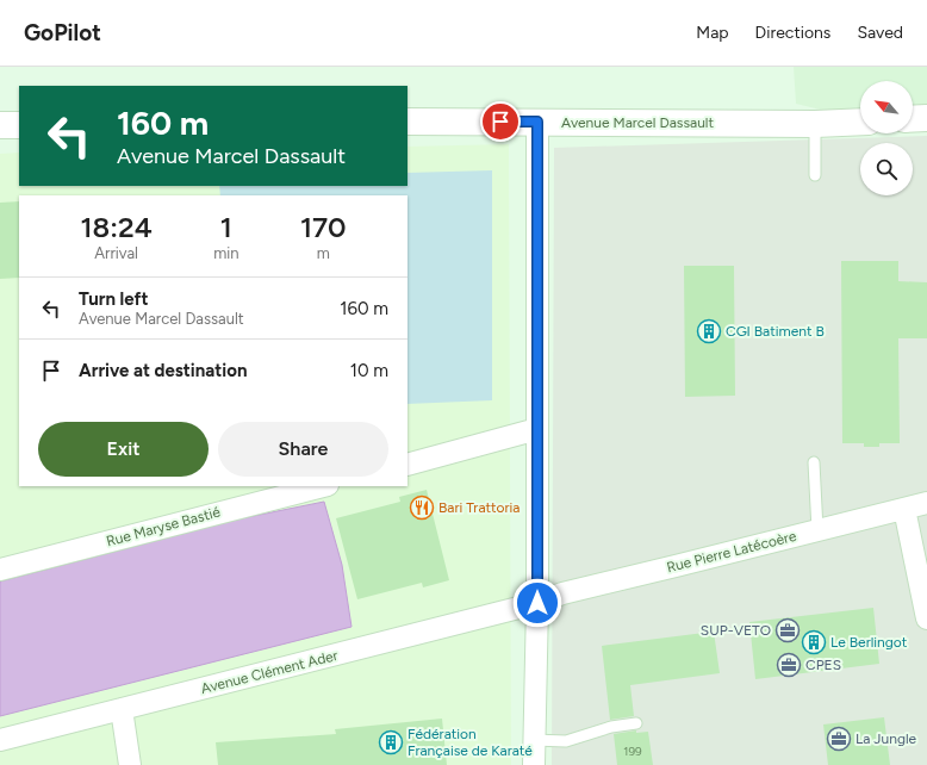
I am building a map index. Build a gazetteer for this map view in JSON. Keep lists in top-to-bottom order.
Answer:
{
  "streets": {
    "street": [
      "Avenue Marcel Dassault",
      "Rue Maryse Bastié",
      "Rue Pierre Latécoère",
      "Avenue Clément Ader"
    ]
  },
  "crossings": [
    ["Rue Pierre Latécoère", "Avenue Clément Ader"]
  ],
  "places": {
    "building": ["CGI Batiment B", "Le Berlingot", "Fédération Française de Karaté"],
    "restaurant": ["Bari Trattoria"],
    "office": ["SUP-VETO", "CPES", "La Jungle"]
  },
  "house_numbers": ["199"],
  "north": "top left",
  "page": {
    "header": "GoPilot",
    "nav": ["Map", "Directions", "Saved"],
    "turn": ["160 m", "Avenue Marcel Dassault"],
    "eta": [
      "18:24",
      "Arrival",
      "1",
      "min",
      "170",
      "m"
    ],
    "list": [
      {
        "name": "Turn left",
        "note": "Avenue Marcel Dassault",
        "value": "160 m"
      },
      {
        "name": "Arrive at destination",
        "value": "10 m"
      }
    ],
    "buttons": ["Exit", "Share"]
  }
}
